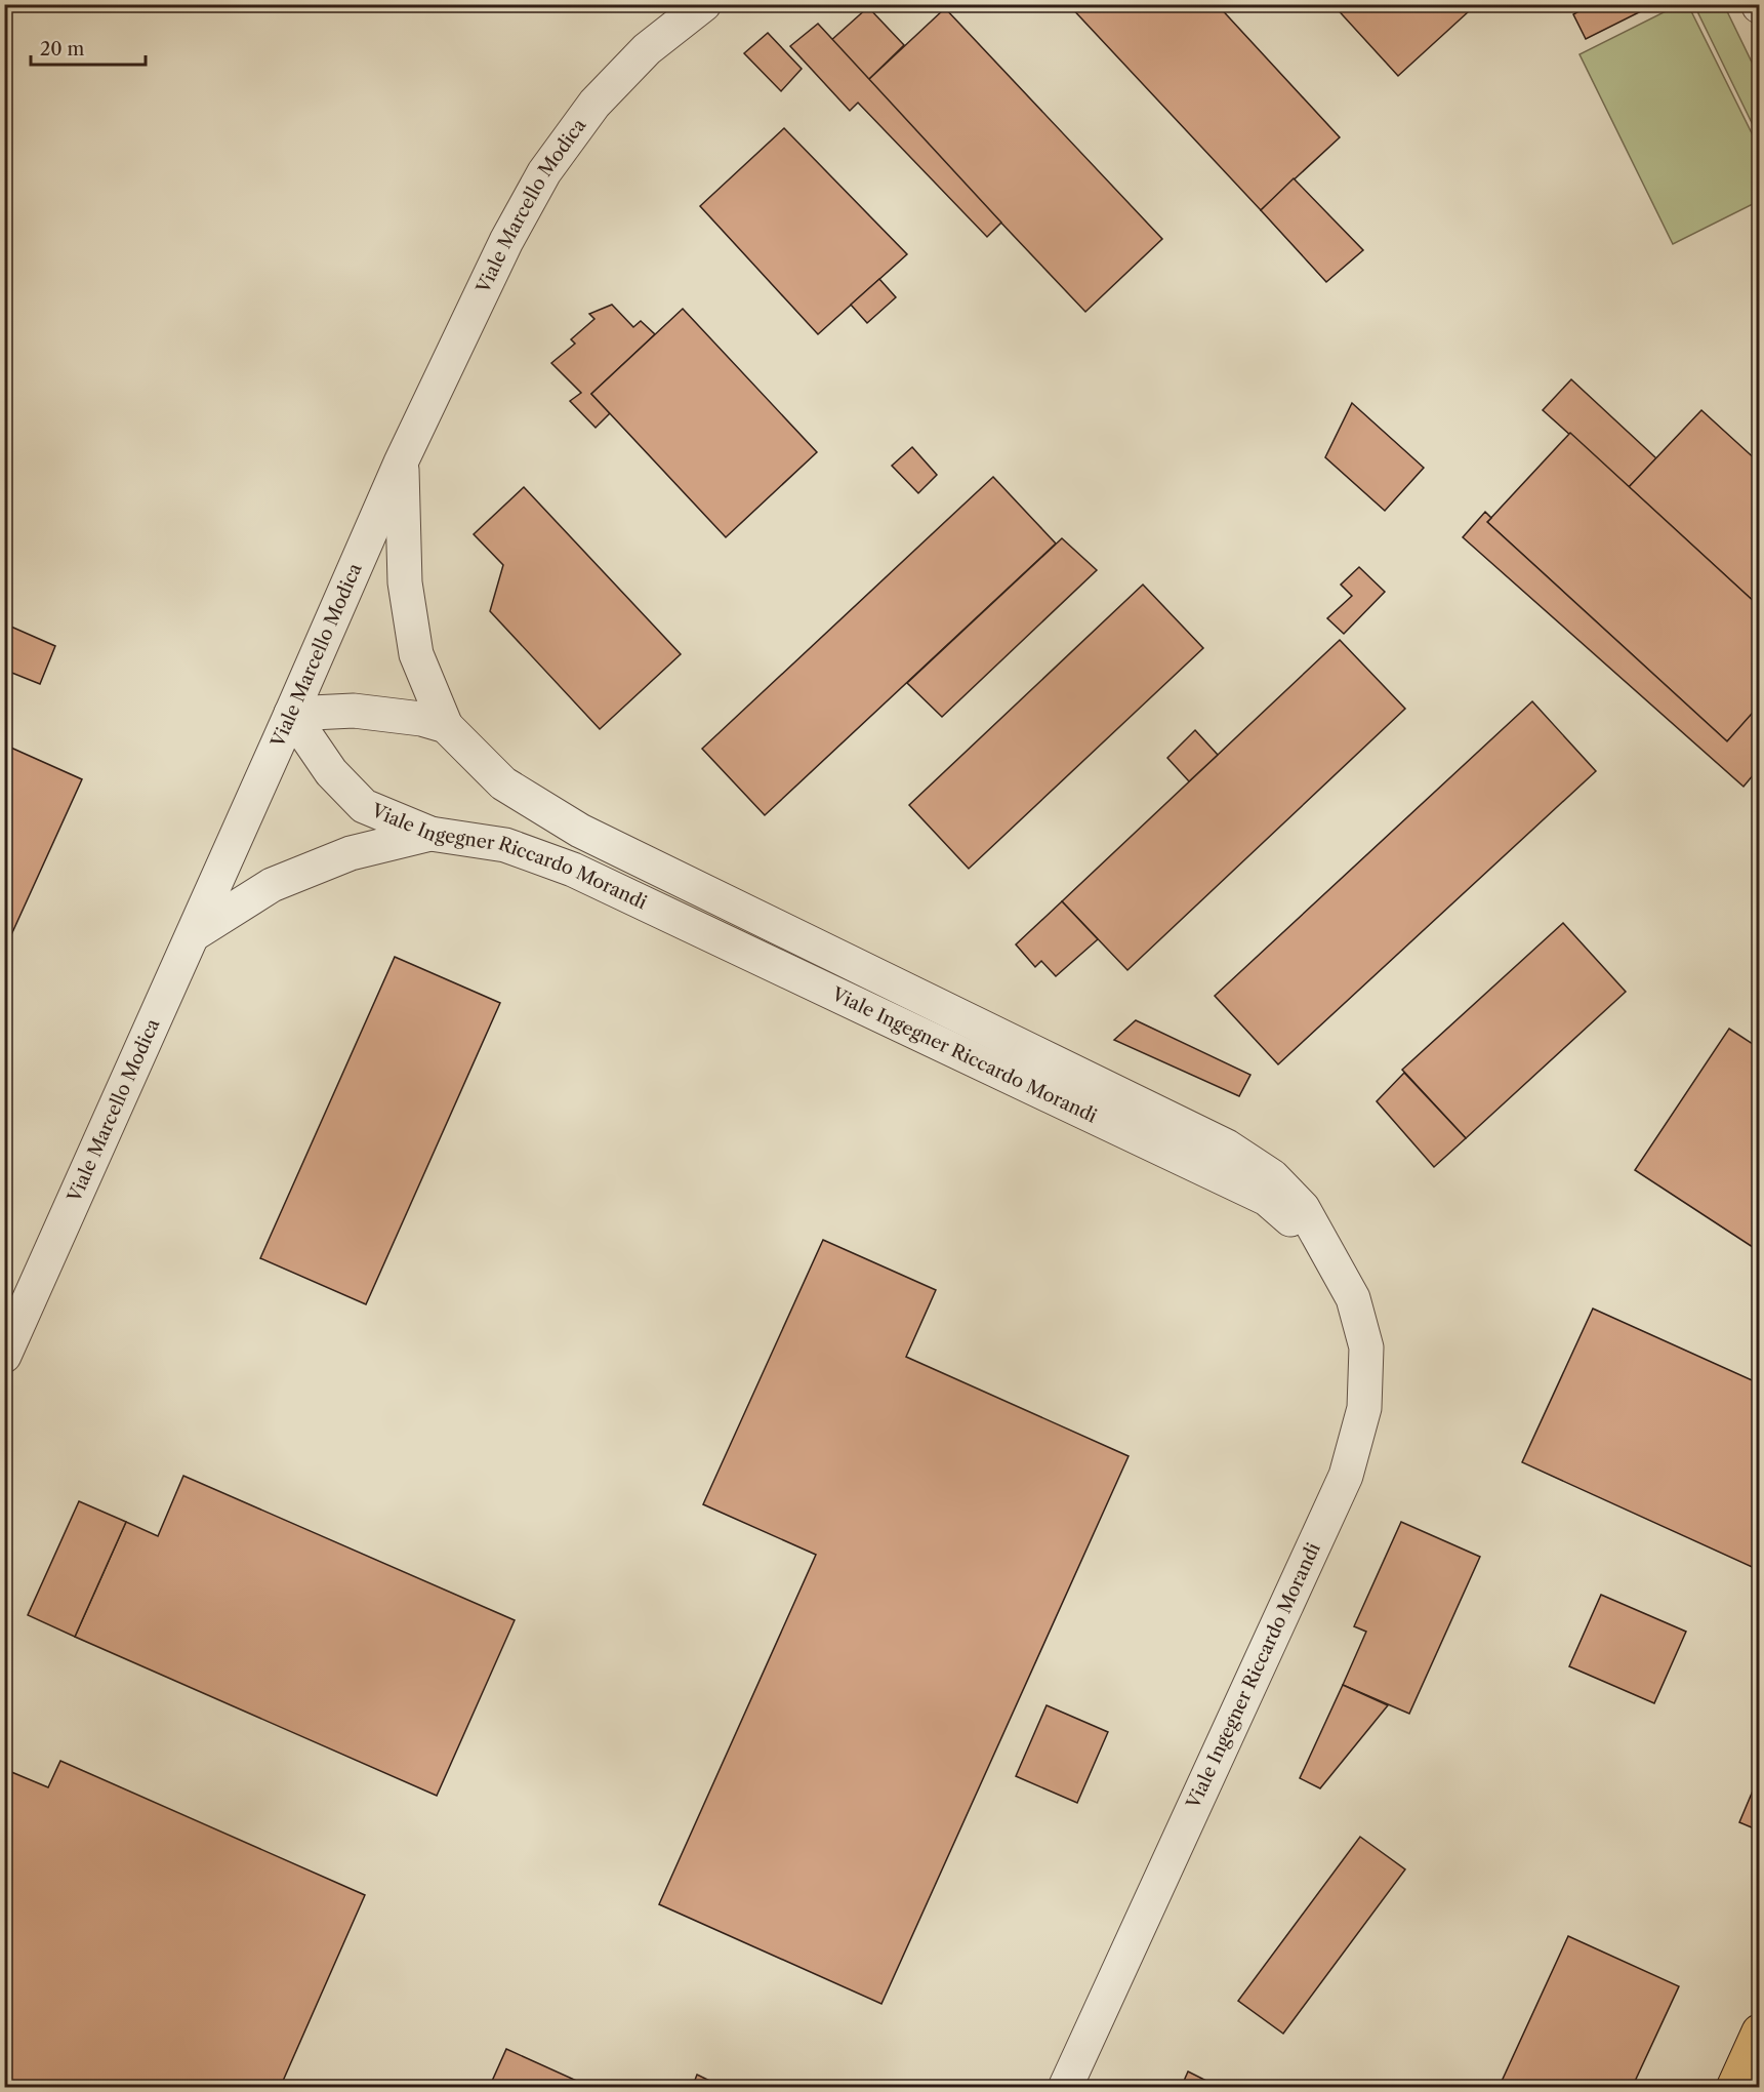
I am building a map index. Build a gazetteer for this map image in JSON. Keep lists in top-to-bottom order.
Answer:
{
  "streets": {
    "street": ["Viale Marcello Modica", "Viale Ingegner Riccardo Morandi"]
  },
  "crossings": [
    ["Viale Marcello Modica", "Viale Ingegner Riccardo Morandi"]
  ],
  "scale_bar": "20 m"
}
